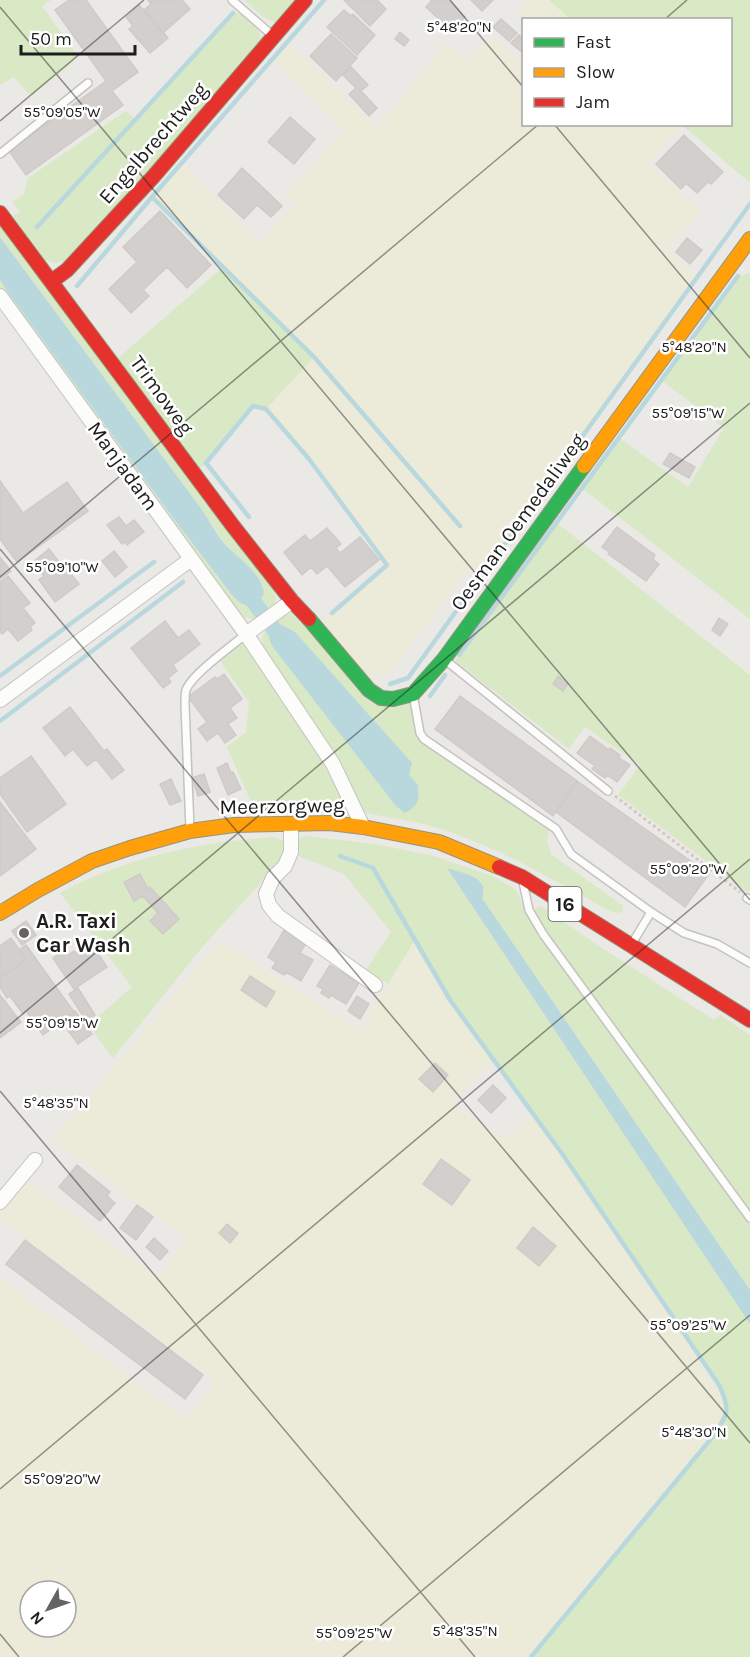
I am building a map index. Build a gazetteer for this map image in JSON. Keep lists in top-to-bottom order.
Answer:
{
  "streets": {
    "street": [
      "Engelbrechtweg",
      "Trimoweg",
      "Manjadam",
      "Oesman Oemedaliweg",
      "Meerzorgweg",
      "16"
    ]
  },
  "crossings": [
    ["Engelbrechtweg", "Trimoweg"],
    ["Manjadam", "Meerzorgweg"]
  ],
  "places": ["A.R. Taxi Car Wash"],
  "legend": ["Fast", "Slow", "Jam"],
  "scale_bar": "50 m",
  "north": "bottom left",
  "coordinates": [
    "5°48'20\"N",
    "55°09'05\"W",
    "55°09'15\"W",
    "55°09'10\"W",
    "55°09'20\"W",
    "5°48'35\"N",
    "55°09'25\"W",
    "5°48'30\"N"
  ]
}
